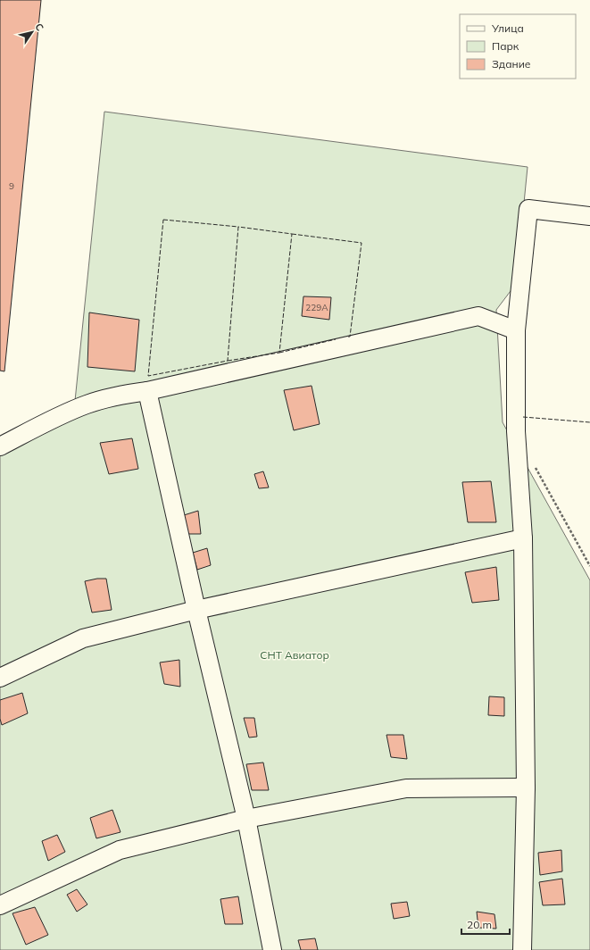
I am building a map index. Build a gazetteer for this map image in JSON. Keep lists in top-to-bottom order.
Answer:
{
  "parks": ["СНТ Авиатор"],
  "house_numbers": ["9", "229А"],
  "legend": ["Улица", "Парк", "Здание"],
  "scale_bar": "20 m",
  "north": "top right"
}
